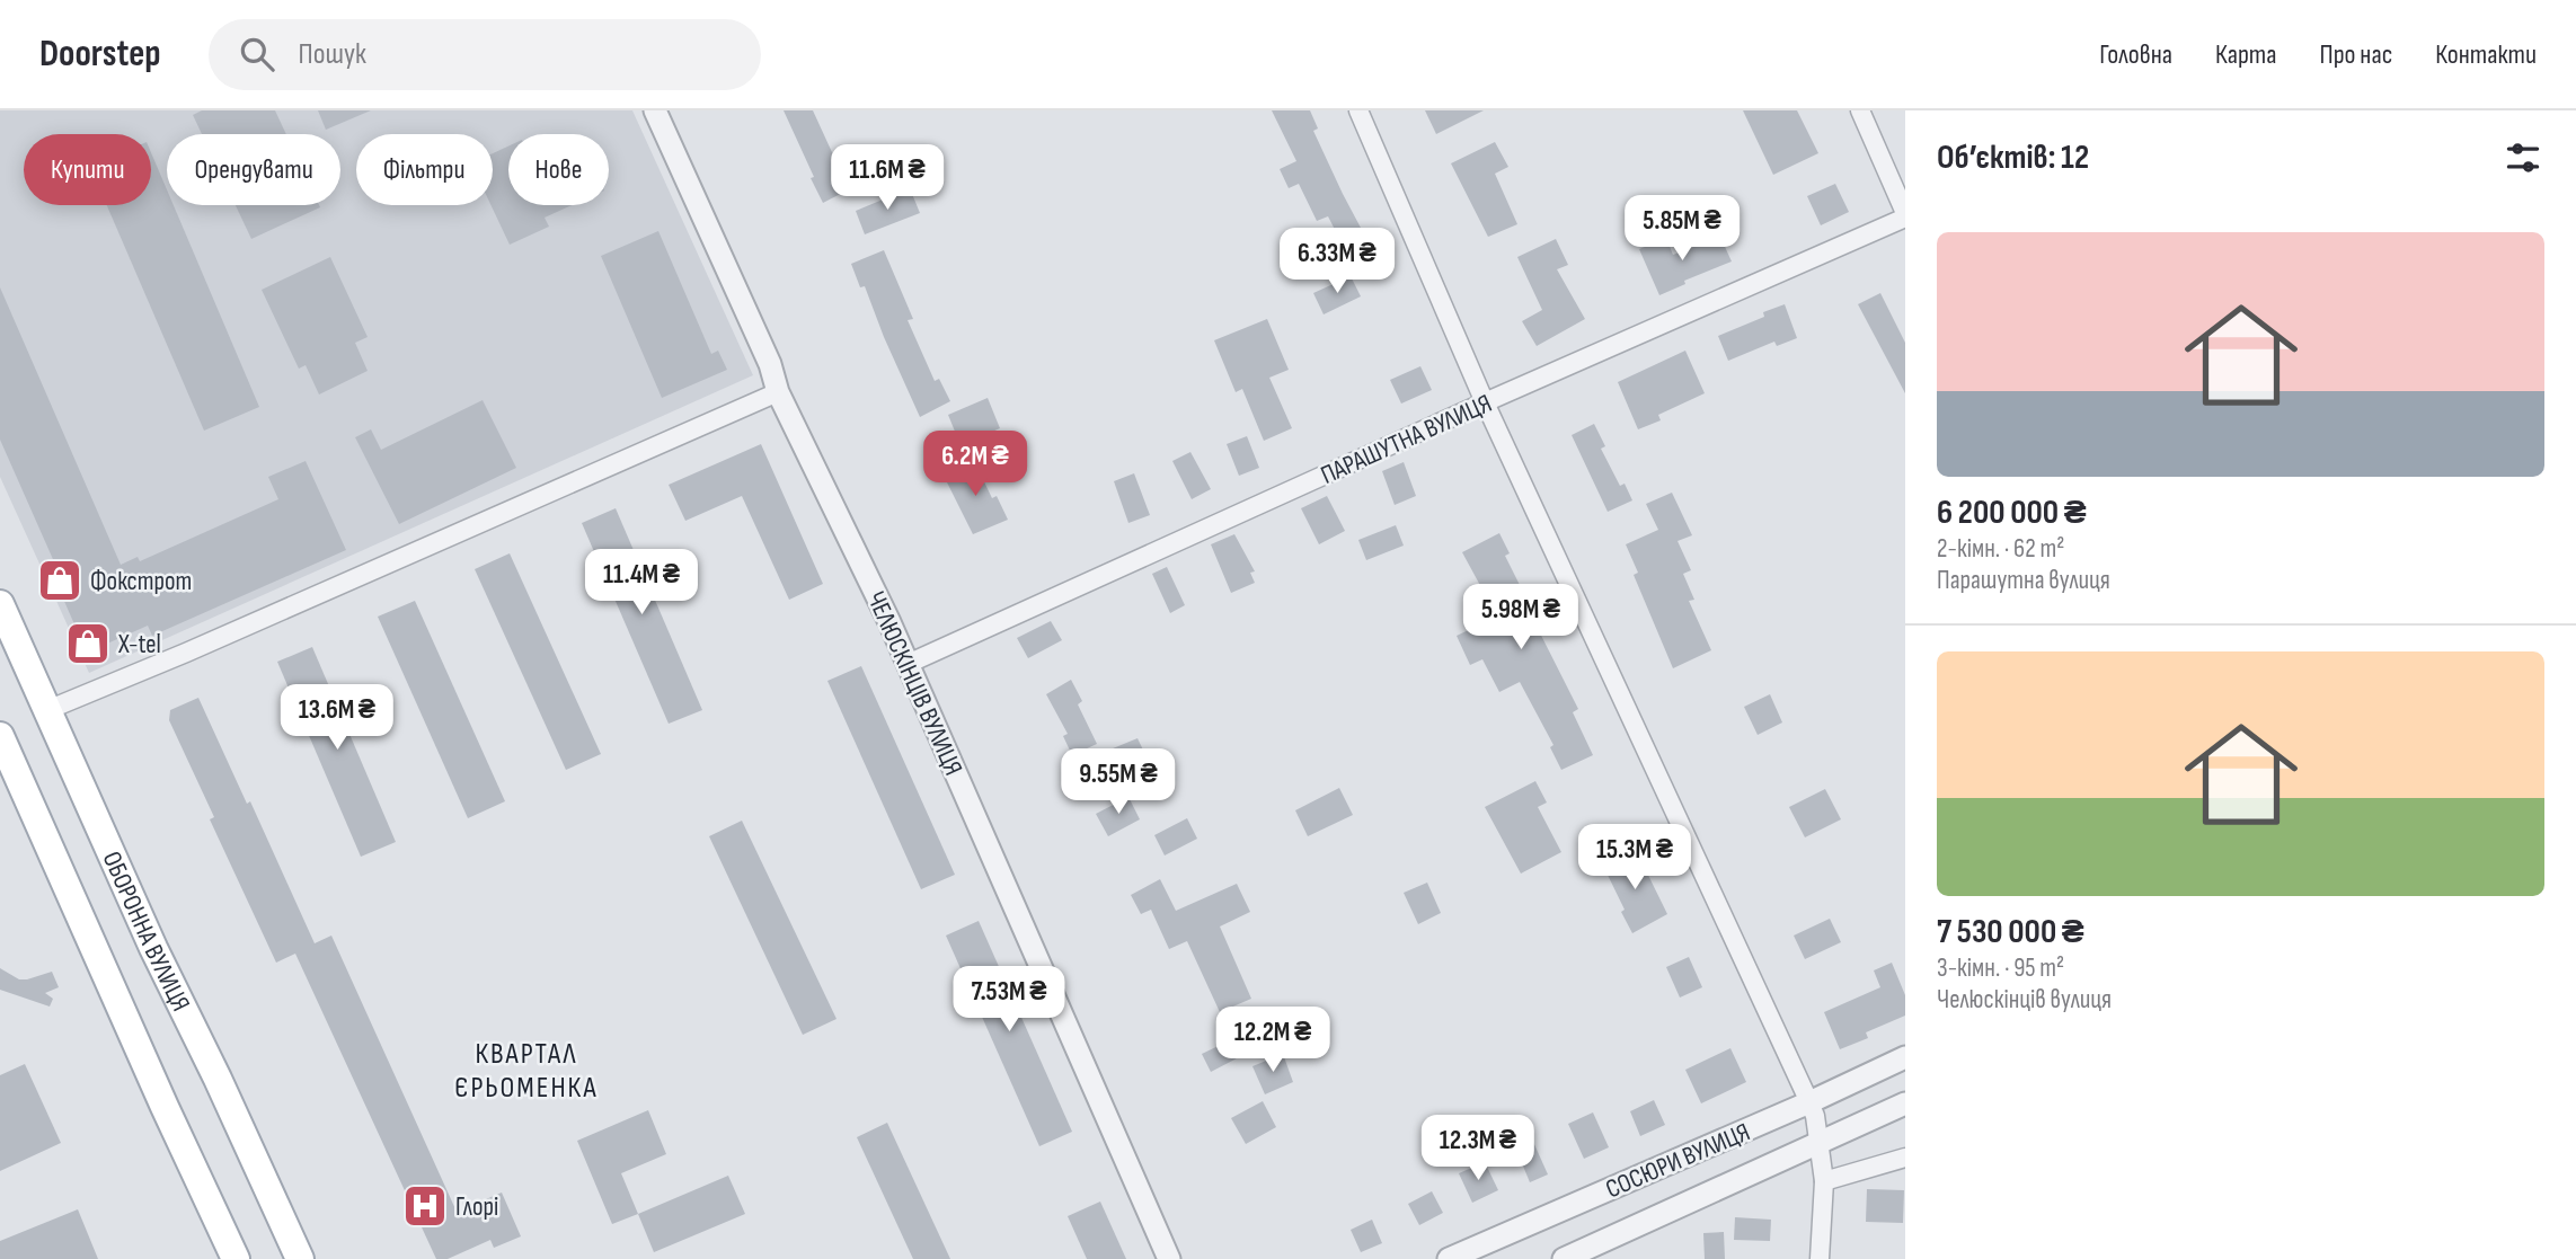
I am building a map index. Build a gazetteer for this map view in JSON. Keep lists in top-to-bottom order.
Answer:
{
  "streets": {
    "main road": ["ОБОРОННА ВУЛИЦЯ"],
    "street": ["ПАРАШУТНА ВУЛИЦЯ", "ЧЕЛЮСКІНЦІВ ВУЛИЦЯ", "СОСЮРИ ВУЛИЦЯ"]
  },
  "crossings": [
    ["ПАРАШУТНА ВУЛИЦЯ", "ЧЕЛЮСКІНЦІВ ВУЛИЦЯ"]
  ],
  "districts": ["КВАРТАЛ ЄРЬОМЕНКА"],
  "places": {
    "shop": ["Фокстрот", "X-tel"],
    "hospital": ["Глорі"]
  },
  "page": {
    "header": "Doorstep",
    "search": "Пошук",
    "nav": [
      "Головна",
      "Карта",
      "Про нас",
      "Контакти"
    ],
    "heading": "Об’єктів: 12",
    "chip": [
      "Купити",
      "Орендувати",
      "Фільтри",
      "Нове"
    ],
    "price": [
      "11.6M ₴",
      "5.85M ₴",
      "6.33M ₴",
      "6.2M ₴",
      "11.4M ₴",
      "5.98M ₴",
      "13.6M ₴",
      "9.55M ₴",
      "15.3M ₴",
      "7.53M ₴",
      "12.2M ₴",
      "12.3M ₴"
    ],
    "list": [
      {
        "name": "6 200 000 ₴",
        "note": "2-кімн. · 62 m² · Парашутна вулиця"
      },
      {
        "name": "7 530 000 ₴",
        "note": "3-кімн. · 95 m² · Челюскінців вулиця"
      }
    ]
  }
}
